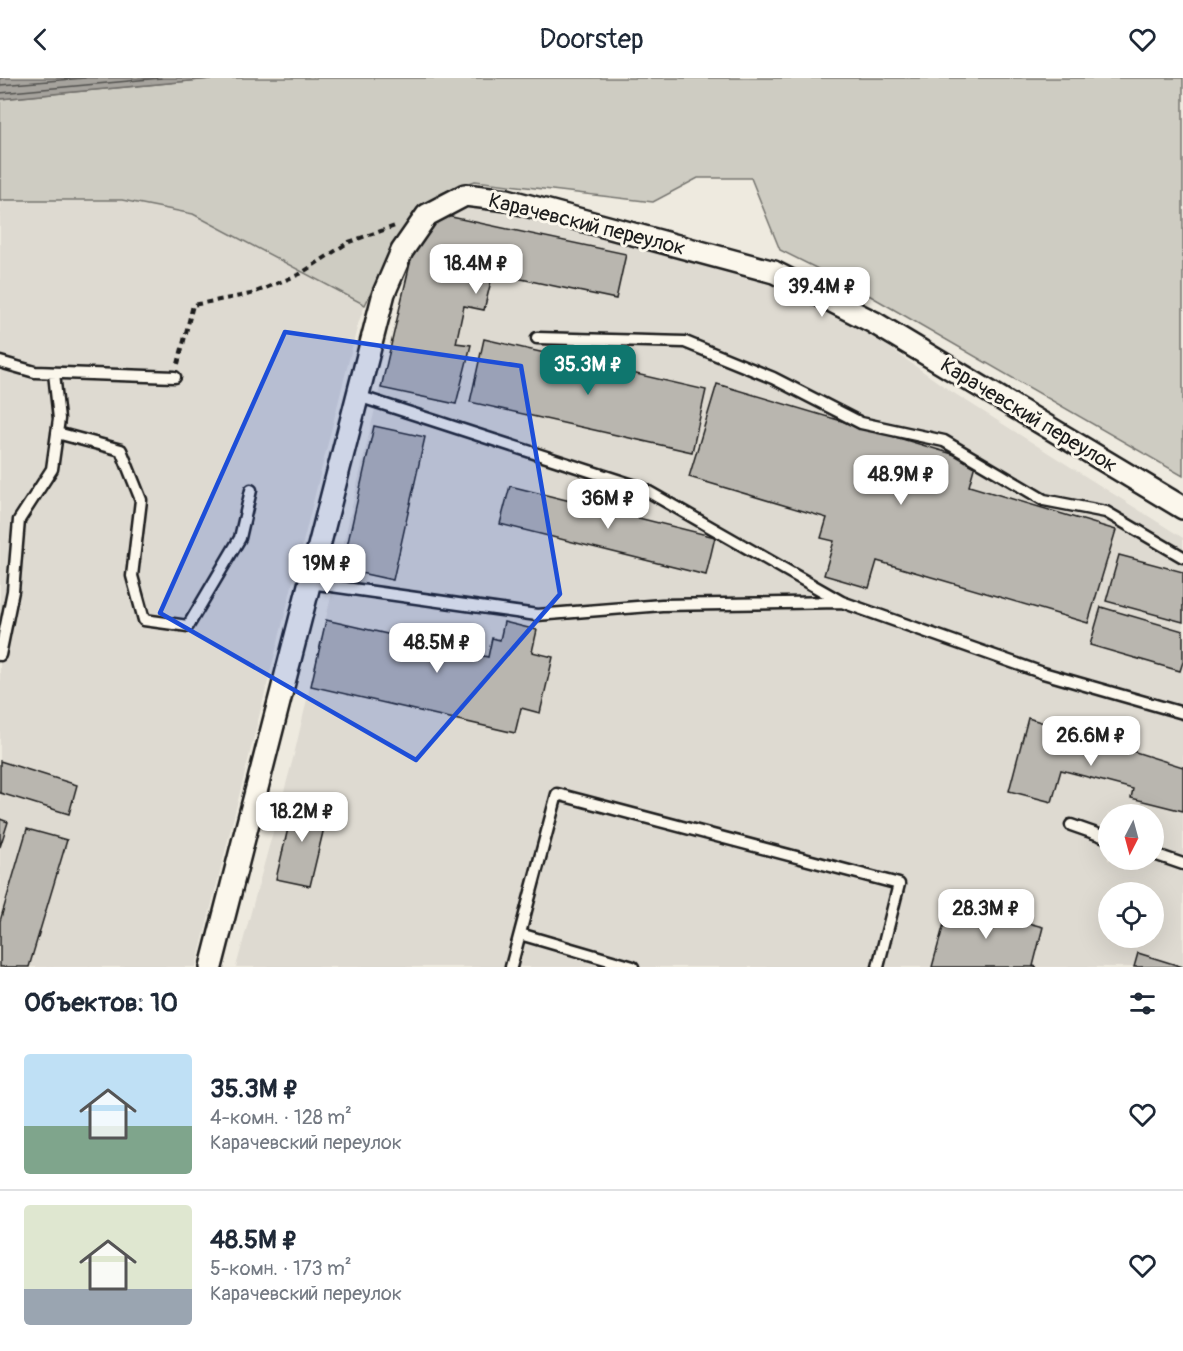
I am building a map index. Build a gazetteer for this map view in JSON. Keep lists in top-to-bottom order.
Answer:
{
  "streets": {
    "street": ["Карачевский переулок"]
  },
  "north": "bottom",
  "page": {
    "header": "Doorstep",
    "price": [
      "18.4M ₽",
      "39.4M ₽",
      "35.3M ₽",
      "48.9M ₽",
      "36M ₽",
      "19M ₽",
      "48.5M ₽",
      "26.6M ₽",
      "18.2M ₽",
      "28.3M ₽"
    ],
    "heading": "Объектов: 10",
    "list": [
      {
        "name": "35.3M ₽",
        "note": "4-комн. · 128 m² · Карачевский переулок"
      },
      {
        "name": "48.5M ₽",
        "note": "5-комн. · 173 m² · Карачевский переулок"
      }
    ]
  }
}
